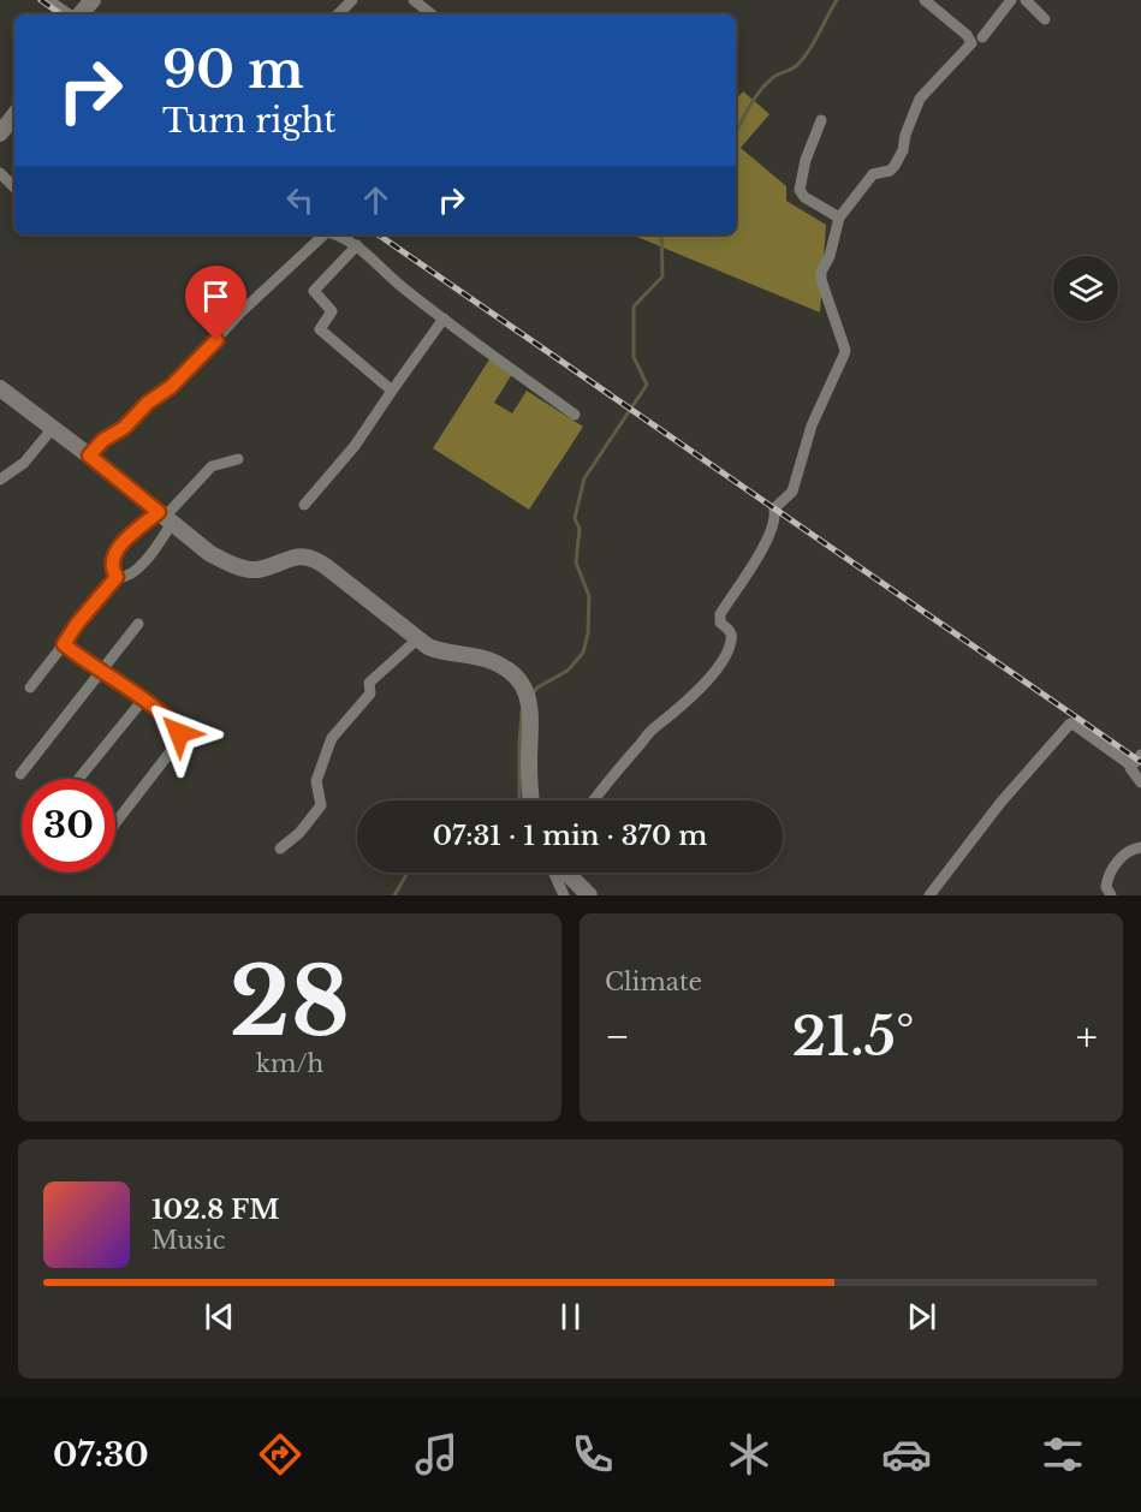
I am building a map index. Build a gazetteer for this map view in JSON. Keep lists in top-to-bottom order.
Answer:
{
  "page": {
    "turn": ["90 m", "Turn right"],
    "limit": "30",
    "trip": "07:31 · 1 min · 370 m",
    "tile": [
      ["28", "km/h"],
      "Climate"
    ],
    "heat": ["−", "21.5°", "+"],
    "song": ["102.8 FM", "Music"],
    "tabs": "07:30"
  }
}
